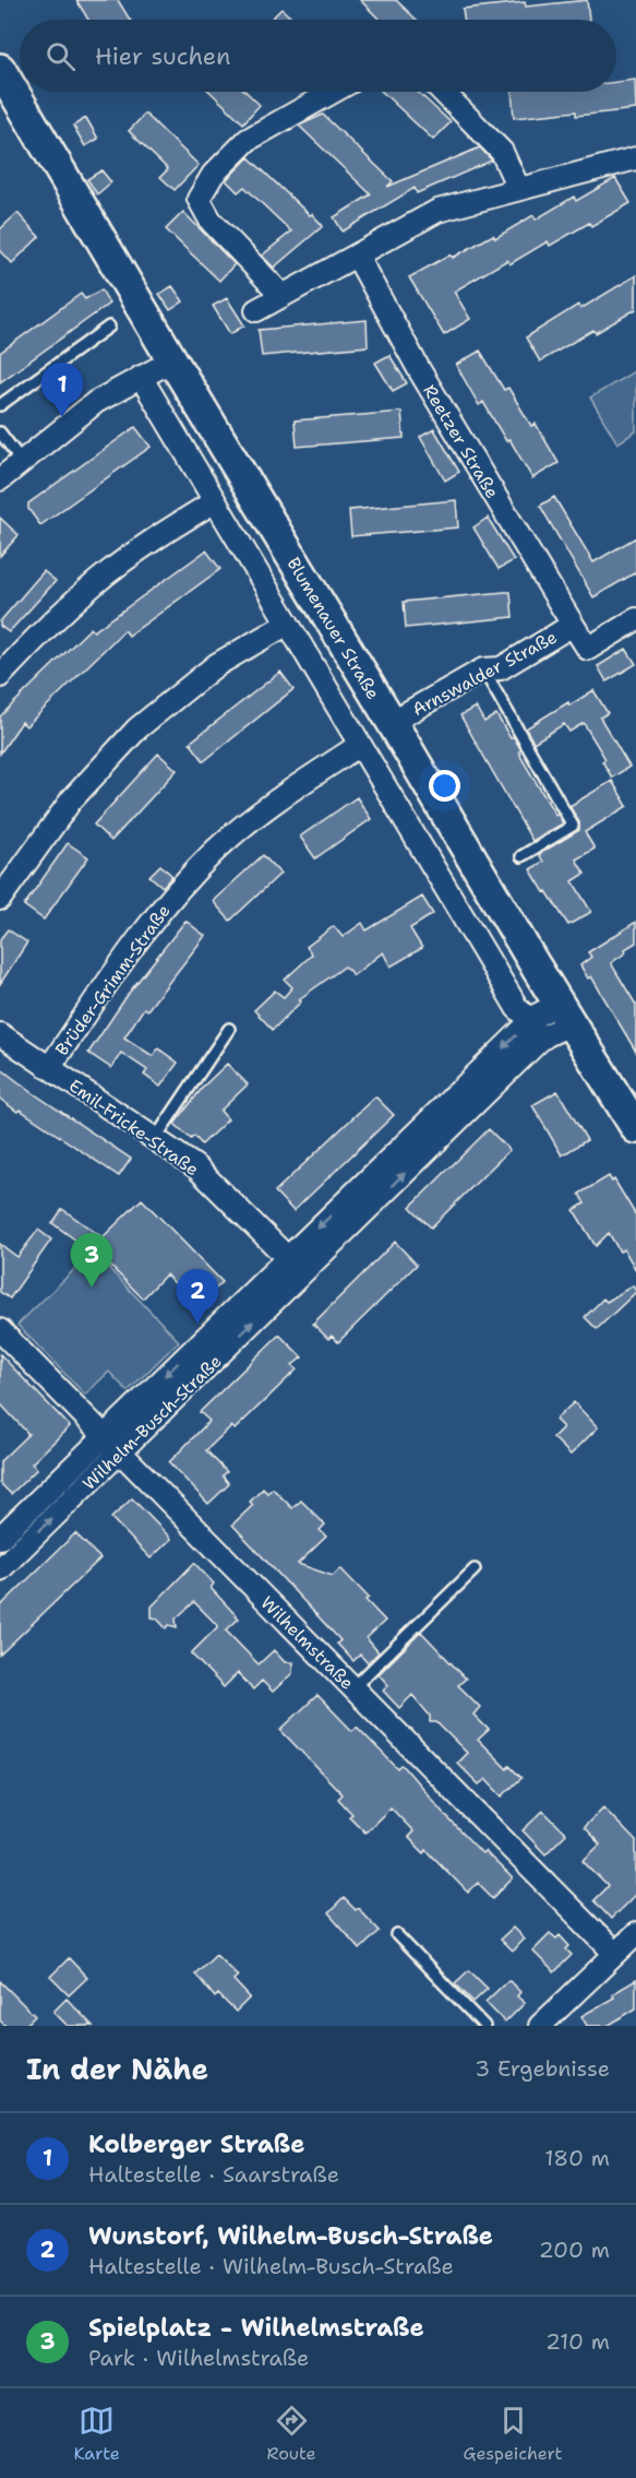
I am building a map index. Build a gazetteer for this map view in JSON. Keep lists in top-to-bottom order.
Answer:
{
  "streets": {
    "street": [
      "Reetzer Straße",
      "Blumenauer Straße",
      "Arnswalder Straße",
      "Brüder-Grimm-Straße",
      "Emil-Fricke-Straße",
      "Wilhelm-Busch-Straße",
      "Wilhelmstraße"
    ]
  },
  "crossings": [
    ["Reetzer Straße", "Arnswalder Straße"],
    ["Blumenauer Straße", "Arnswalder Straße"],
    ["Blumenauer Straße", "Wilhelm-Busch-Straße"],
    ["Brüder-Grimm-Straße", "Emil-Fricke-Straße"],
    ["Emil-Fricke-Straße", "Wilhelm-Busch-Straße"],
    ["Wilhelm-Busch-Straße", "Wilhelmstraße"]
  ],
  "page": {
    "search": "Hier suchen",
    "pins": ["1", "3", "2"],
    "heading": ["In der Nähe", "3 Ergebnisse"],
    "list": [
      {
        "mark": "1",
        "name": "Kolberger Straße",
        "note": "Haltestelle · Saarstraße",
        "value": "180 m"
      },
      {
        "mark": "2",
        "name": "Wunstorf, Wilhelm-Busch-Straße",
        "note": "Haltestelle · Wilhelm-Busch-Straße",
        "value": "200 m"
      },
      {
        "mark": "3",
        "name": "Spielplatz - Wilhelmstraße",
        "note": "Park · Wilhelmstraße",
        "value": "210 m"
      }
    ],
    "nav": ["Karte", "Route", "Gespeichert"]
  }
}
